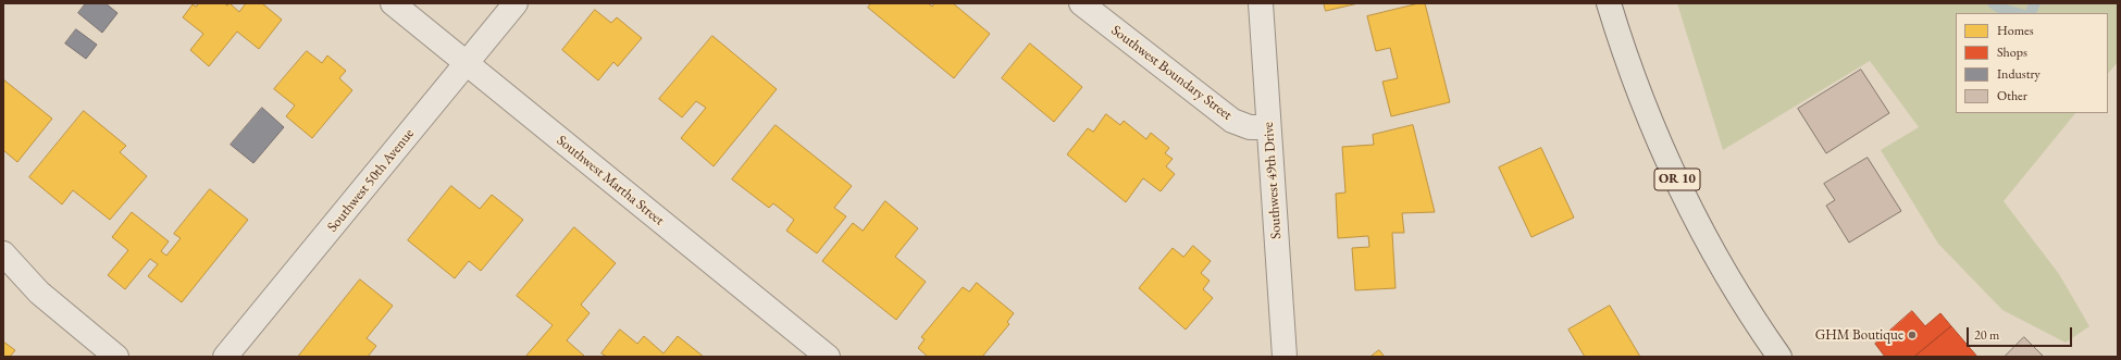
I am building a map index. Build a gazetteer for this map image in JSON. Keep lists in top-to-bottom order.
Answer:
{
  "streets": {
    "main road": ["OR 10"],
    "street": [
      "Southwest Boundary Street",
      "Southwest 50th Avenue",
      "Southwest Martha Street",
      "Southwest 49th Drive"
    ]
  },
  "crossings": [
    ["Southwest Boundary Street", "Southwest 49th Drive"],
    ["Southwest 50th Avenue", "Southwest Martha Street"]
  ],
  "places": ["GHM Boutique"],
  "legend": [
    "Homes",
    "Shops",
    "Industry",
    "Other"
  ],
  "scale_bar": "20 m"
}
